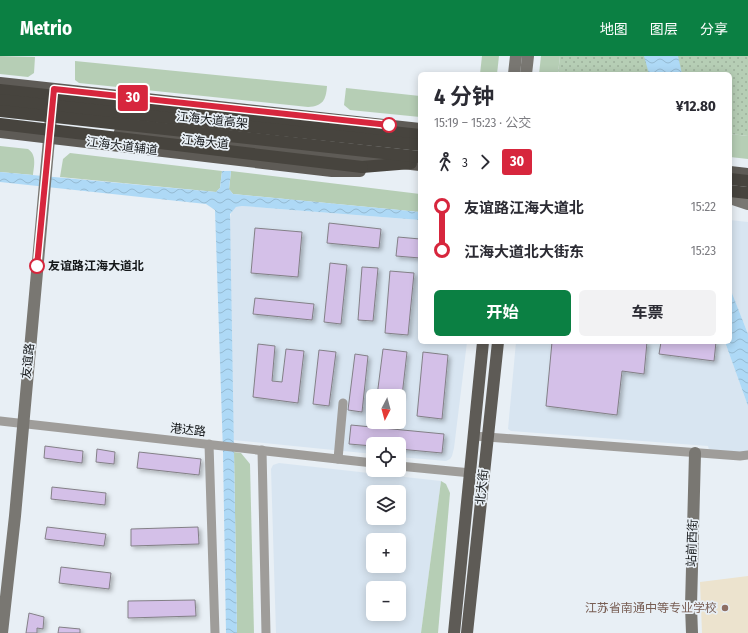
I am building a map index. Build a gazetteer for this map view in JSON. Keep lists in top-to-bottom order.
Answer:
{
  "streets": {
    "highway": ["江海大道高架"],
    "main road": ["江海大道", "江海大道辅道", "北大街"],
    "street": ["友谊路", "港达路", "站前西街"]
  },
  "crossings": [
    ["江海大道高架", "江海大道"],
    ["江海大道", "友谊路"],
    ["江海大道辅道", "友谊路"],
    ["友谊路", "港达路"]
  ],
  "places": ["友谊路江海大道北", "江苏省南通中等专业学校"],
  "lines": ["bus line 30"],
  "north": "bottom",
  "page": {
    "header": "Metrio",
    "nav": ["地图", "图层", "分享"],
    "on_map": "30",
    "heading": ["4 分钟", "15:19 – 15:23 · 公交", "¥12.80"],
    "legs": ["3", "30"],
    "list": [
      {
        "name": "友谊路江海大道北",
        "value": "15:22"
      },
      {
        "name": "江海大道北大街东",
        "value": "15:23"
      }
    ],
    "buttons": ["开始", "车票"],
    "map_buttons": ["+", "−"]
  }
}
